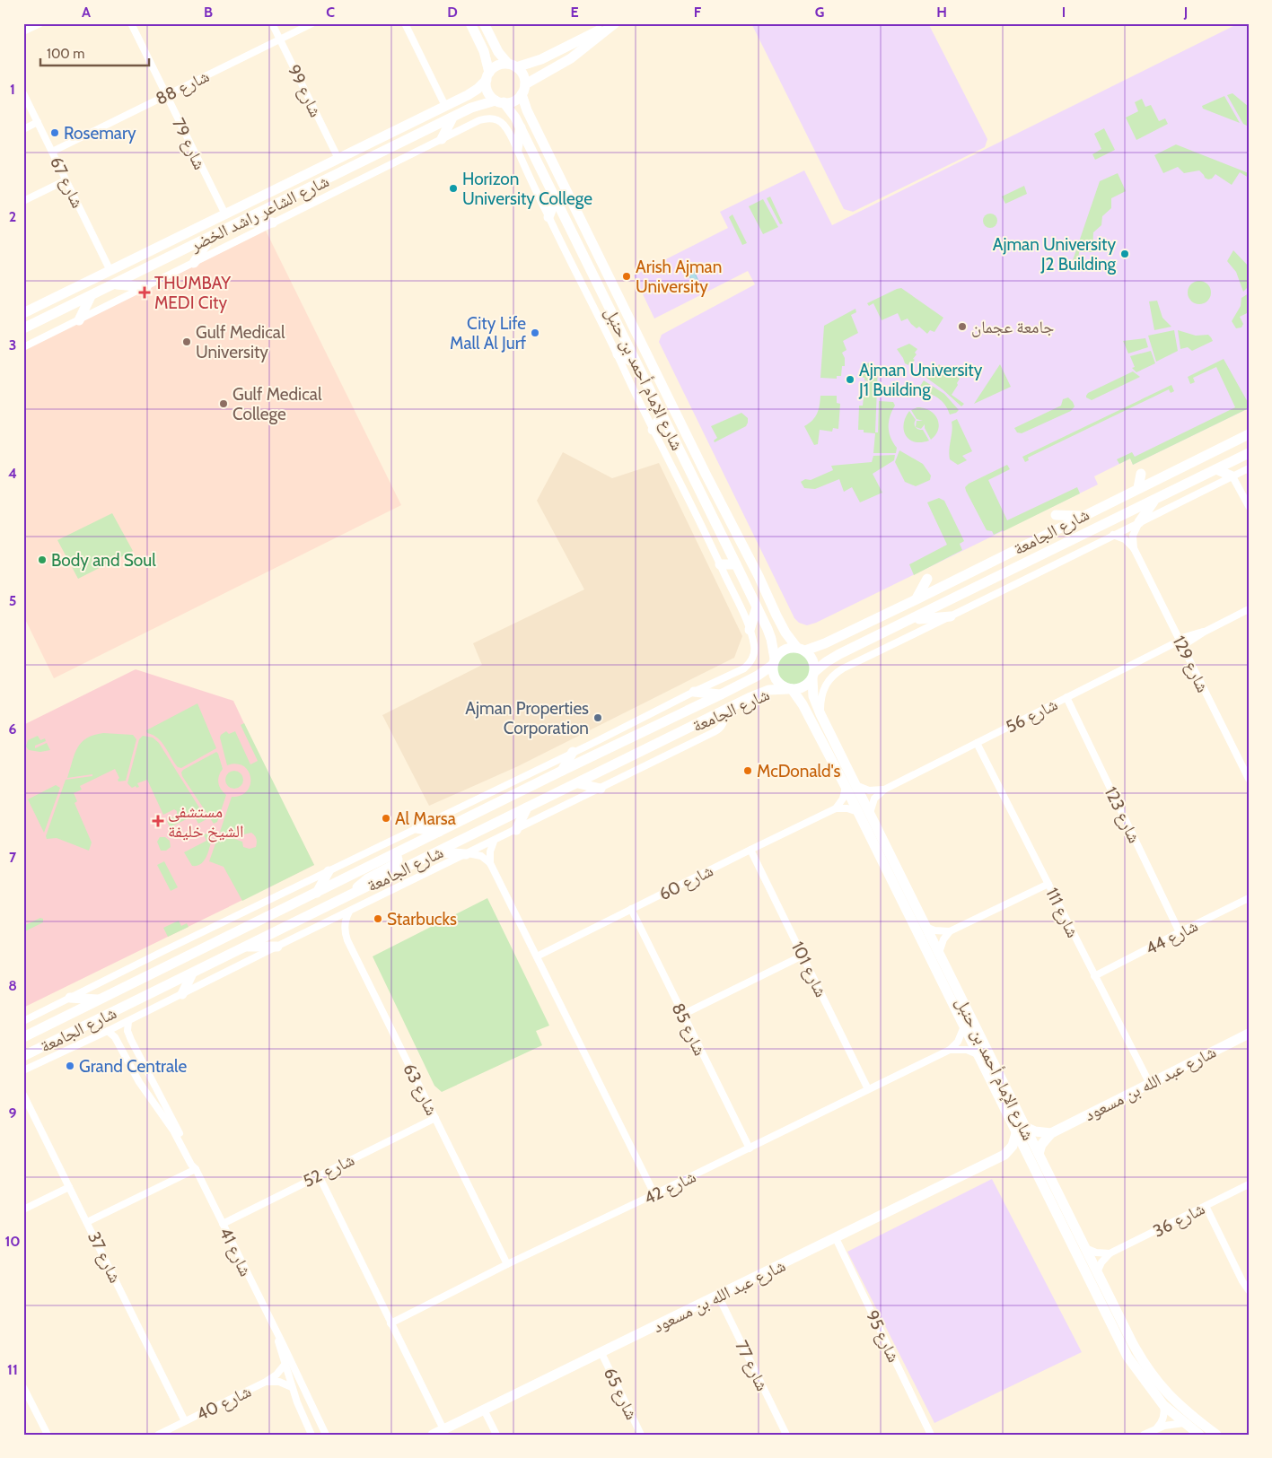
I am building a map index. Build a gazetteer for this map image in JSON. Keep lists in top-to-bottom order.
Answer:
{
  "streets": {
    "street": [
      "شارع 88",
      "شارع 99",
      "شارع 79",
      "شارع 67",
      "شارع الشاعر راشد الخضر",
      "شارع الإمام أحمد بن حنبل",
      "شارع الجامعة",
      "شارع 129",
      "شارع 56",
      "شارع 123",
      "شارع 60",
      "شارع 111",
      "شارع 44",
      "شارع 101",
      "شارع 85",
      "شارع عبد الله بن مسعود",
      "شارع 63",
      "شارع 52",
      "شارع 42",
      "شارع 36",
      "شارع 41",
      "شارع 37",
      "شارع 95",
      "شارع 77",
      "شارع 65",
      "شارع 40"
    ]
  },
  "crossings": [
    ["شارع 88", "شارع 99"],
    ["شارع 88", "شارع 79"],
    ["شارع 88", "شارع 67"],
    ["شارع 99", "شارع الشاعر راشد الخضر"],
    ["شارع 79", "شارع الشاعر راشد الخضر"],
    ["شارع 67", "شارع الشاعر راشد الخضر"],
    ["شارع الشاعر راشد الخضر", "شارع الإمام أحمد بن حنبل"],
    ["شارع الإمام أحمد بن حنبل", "شارع الجامعة"],
    ["شارع الإمام أحمد بن حنبل", "شارع 56"],
    ["شارع الإمام أحمد بن حنبل", "شارع عبد الله بن مسعود"],
    ["شارع الإمام أحمد بن حنبل", "شارع 42"],
    ["شارع الإمام أحمد بن حنبل", "شارع 36"],
    ["شارع 129", "شارع 56"],
    ["شارع 56", "شارع 123"],
    ["شارع 56", "شارع 111"],
    ["شارع 123", "شارع 44"],
    ["شارع 60", "شارع 101"],
    ["شارع 60", "شارع 85"],
    ["شارع 111", "شارع 44"],
    ["شارع 111", "شارع عبد الله بن مسعود"],
    ["شارع 101", "شارع 42"],
    ["شارع 85", "شارع 42"],
    ["شارع عبد الله بن مسعود", "شارع 95"],
    ["شارع عبد الله بن مسعود", "شارع 77"],
    ["شارع عبد الله بن مسعود", "شارع 65"],
    ["شارع 63", "شارع 52"],
    ["شارع 63", "شارع 42"],
    ["شارع 52", "شارع 41"],
    ["شارع 41", "شارع 40"],
    ["شارع 37", "شارع 40"]
  ],
  "places": {
    "other": [
      "Rosemary",
      "Horizon University College",
      "Ajman University J2 Building",
      "Arish Ajman University",
      "جامعة عجمان",
      "City Life Mall Al Jurf",
      "Gulf Medical University",
      "Ajman University J1 Building",
      "Gulf Medical College",
      "Body and Soul",
      "Ajman Properties Corporation",
      "McDonald's",
      "Al Marsa",
      "Starbucks",
      "Grand Centrale"
    ],
    "health": ["THUMBAY MEDI City", "مستشفى الشيخ خليفة"]
  },
  "scale_bar": "100 m",
  "grid": {
    "columns": [
      "A",
      "B",
      "C",
      "D",
      "E",
      "F",
      "G",
      "H",
      "I",
      "J"
    ],
    "rows": [
      "1",
      "2",
      "3",
      "4",
      "5",
      "6",
      "7",
      "8",
      "9",
      "10",
      "11"
    ]
  }
}
